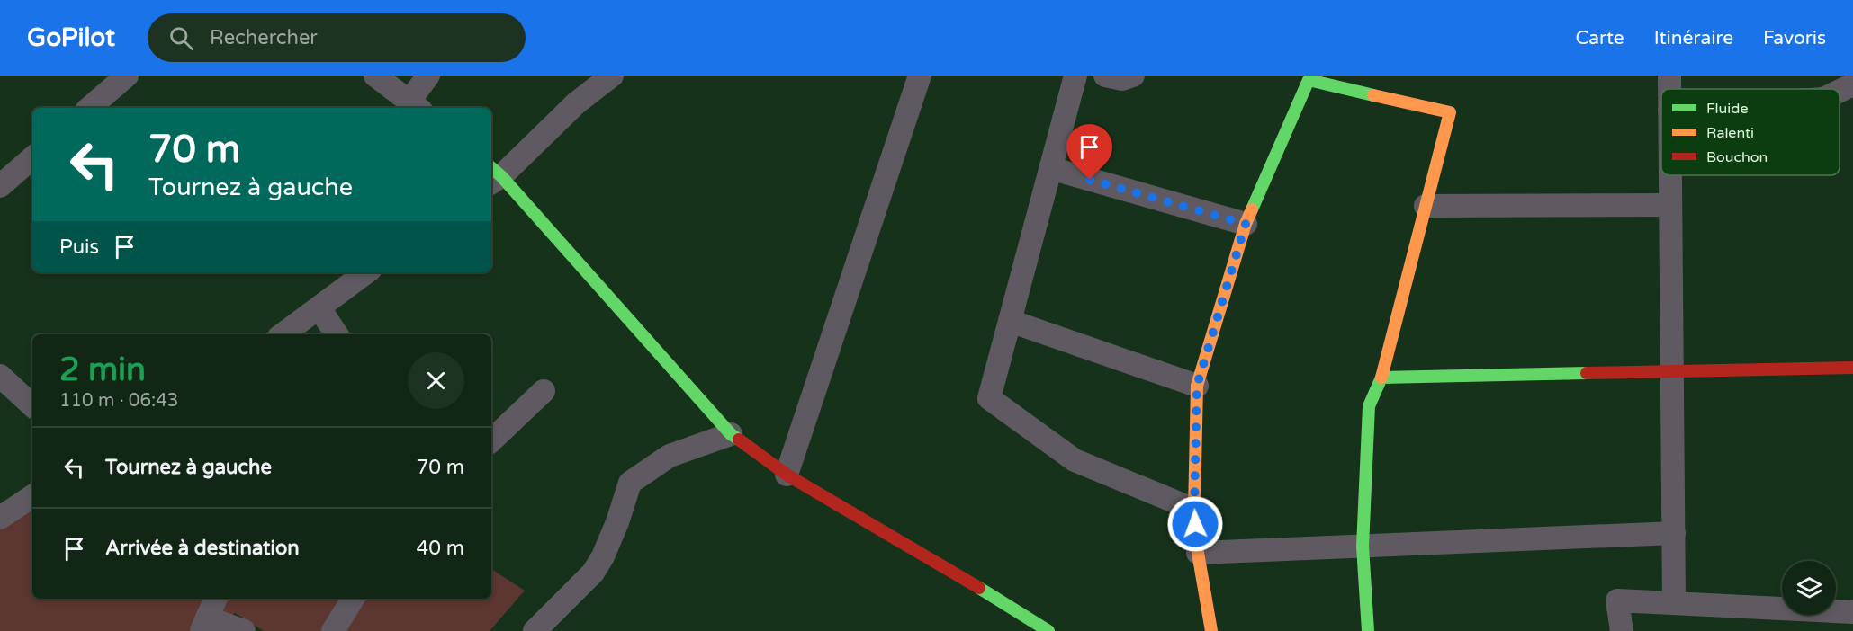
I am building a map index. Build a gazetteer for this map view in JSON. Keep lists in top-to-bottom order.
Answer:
{
  "legend": ["Fluide", "Ralenti", "Bouchon"],
  "page": {
    "header": "GoPilot",
    "search": "Rechercher",
    "nav": ["Carte", "Itinéraire", "Favoris"],
    "turn": ["70 m", "Tournez à gauche"],
    "then": "Puis",
    "heading": ["2 min", "110 m · 06:43"],
    "list": [
      {
        "name": "Tournez à gauche",
        "value": "70 m"
      },
      {
        "name": "Arrivée à destination",
        "value": "40 m"
      }
    ]
  }
}
